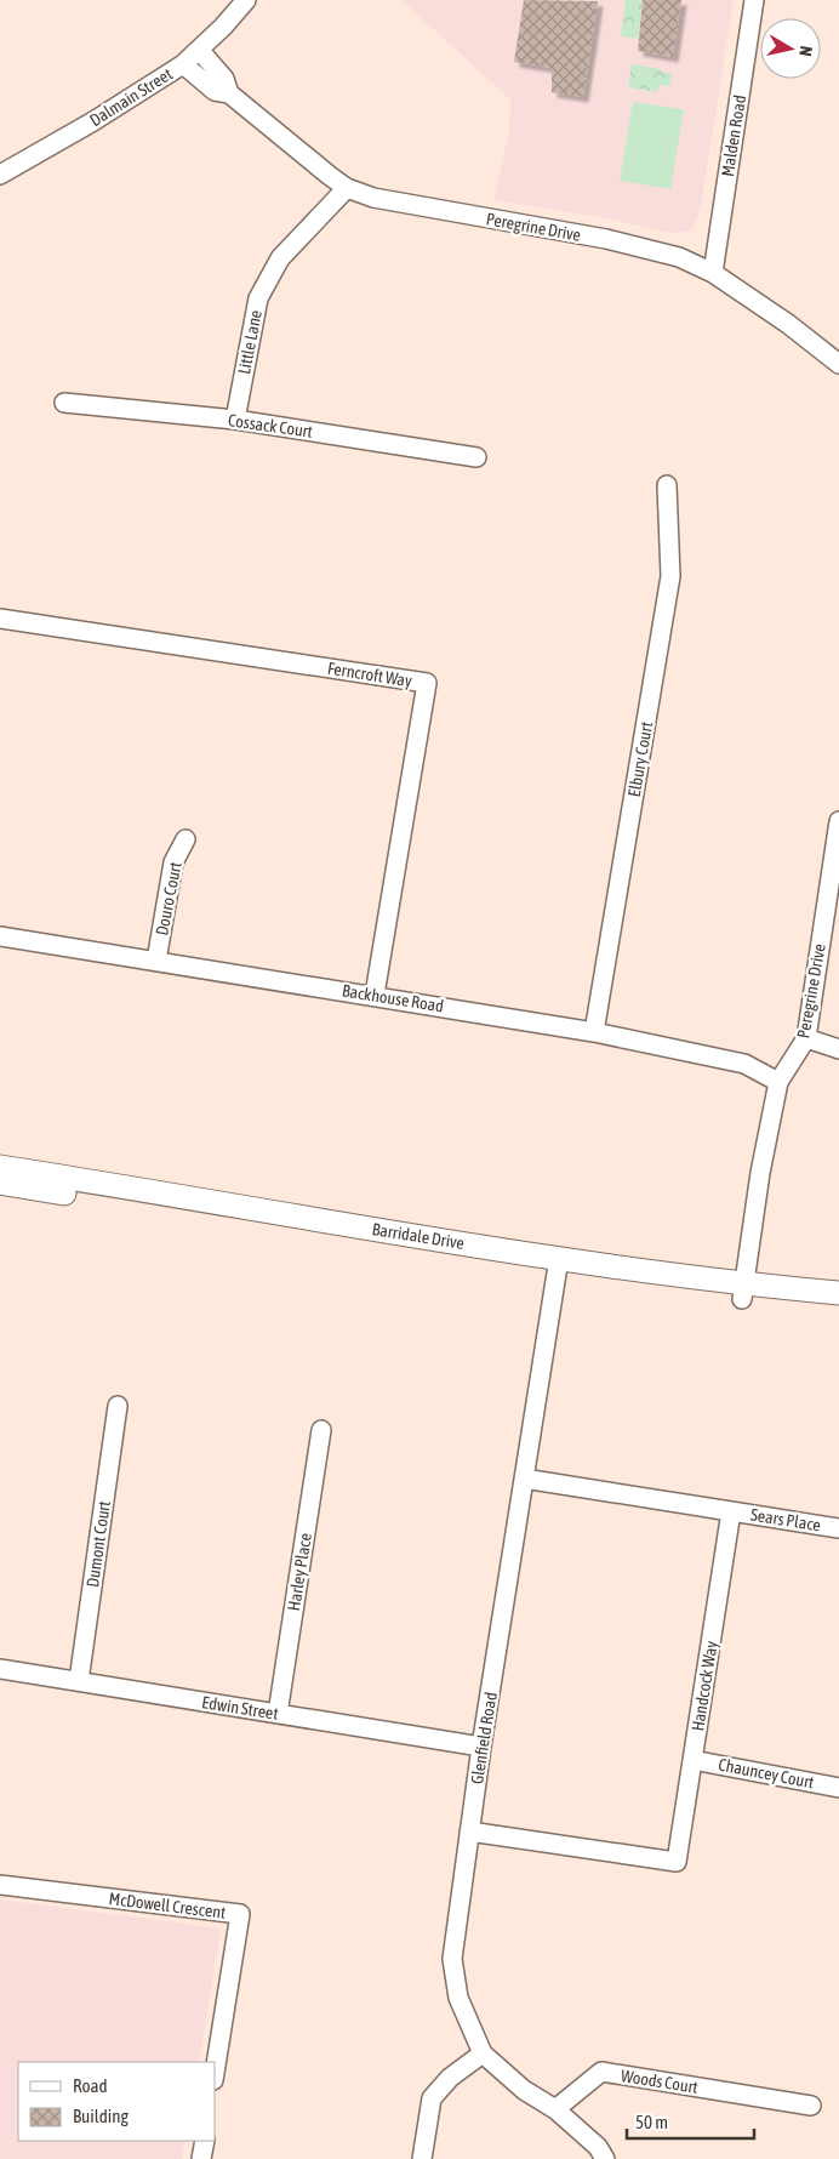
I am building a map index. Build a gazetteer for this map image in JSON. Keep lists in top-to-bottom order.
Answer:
{
  "streets": {
    "street": [
      "Dalmain Street",
      "Malden Road",
      "Peregrine Drive",
      "Little Lane",
      "Cossack Court",
      "Ferncroft Way",
      "Elbury Court",
      "Douro Court",
      "Backhouse Road",
      "Barridale Drive",
      "Sears Place",
      "Dumont Court",
      "Harley Place",
      "Handcock Way",
      "Edwin Street",
      "Glenfield Road",
      "Chauncey Court",
      "McDowell Crescent",
      "Woods Court"
    ]
  },
  "crossings": [
    ["Dalmain Street", "Peregrine Drive"],
    ["Malden Road", "Peregrine Drive"],
    ["Peregrine Drive", "Little Lane"],
    ["Peregrine Drive", "Backhouse Road"],
    ["Peregrine Drive", "Barridale Drive"],
    ["Little Lane", "Cossack Court"],
    ["Ferncroft Way", "Backhouse Road"],
    ["Elbury Court", "Backhouse Road"],
    ["Douro Court", "Backhouse Road"],
    ["Barridale Drive", "Glenfield Road"],
    ["Sears Place", "Handcock Way"],
    ["Dumont Court", "Edwin Street"],
    ["Harley Place", "Edwin Street"],
    ["Handcock Way", "Glenfield Road"],
    ["Handcock Way", "Chauncey Court"],
    ["Edwin Street", "Glenfield Road"],
    ["Glenfield Road", "Woods Court"]
  ],
  "legend": ["Road", "Building"],
  "scale_bar": "50 m",
  "north": "right"
}
